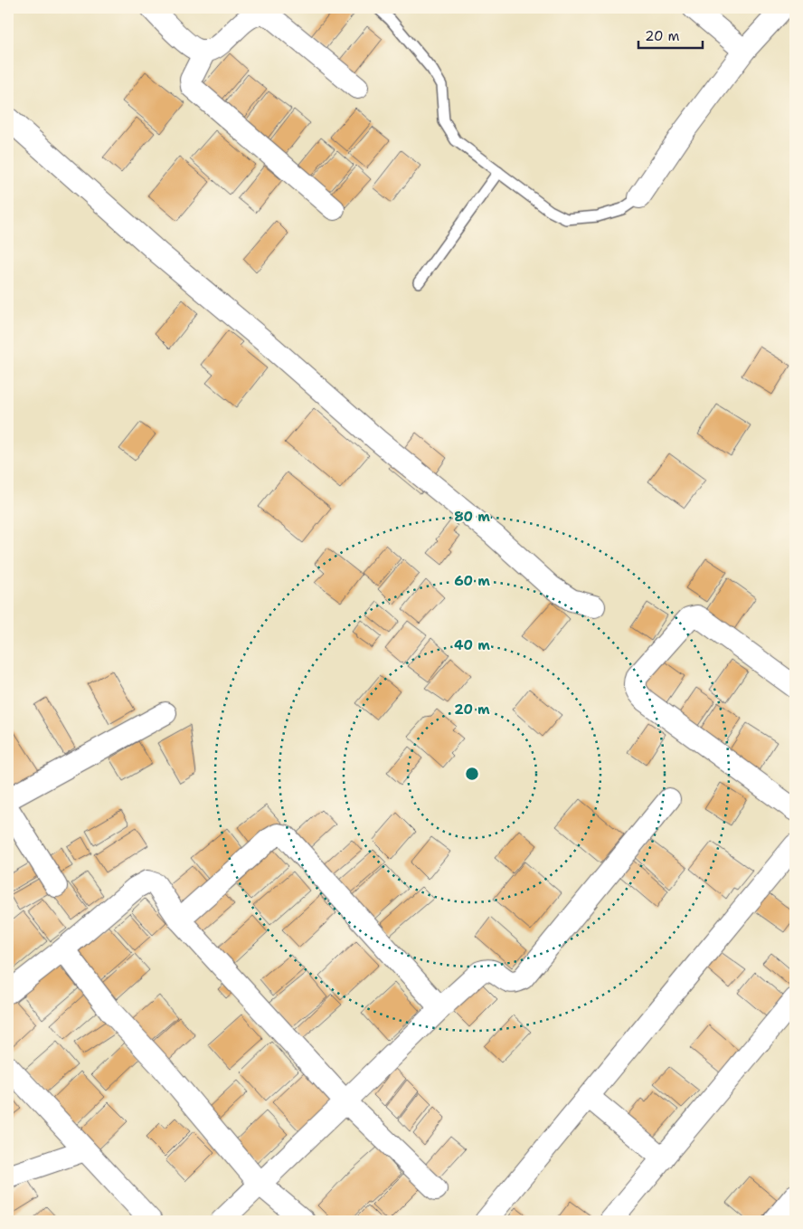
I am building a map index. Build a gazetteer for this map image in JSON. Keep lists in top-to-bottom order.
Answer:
{
  "scale_bar": "20 m",
  "rings": [
    "80 m",
    "60 m",
    "40 m",
    "20 m"
  ]
}
